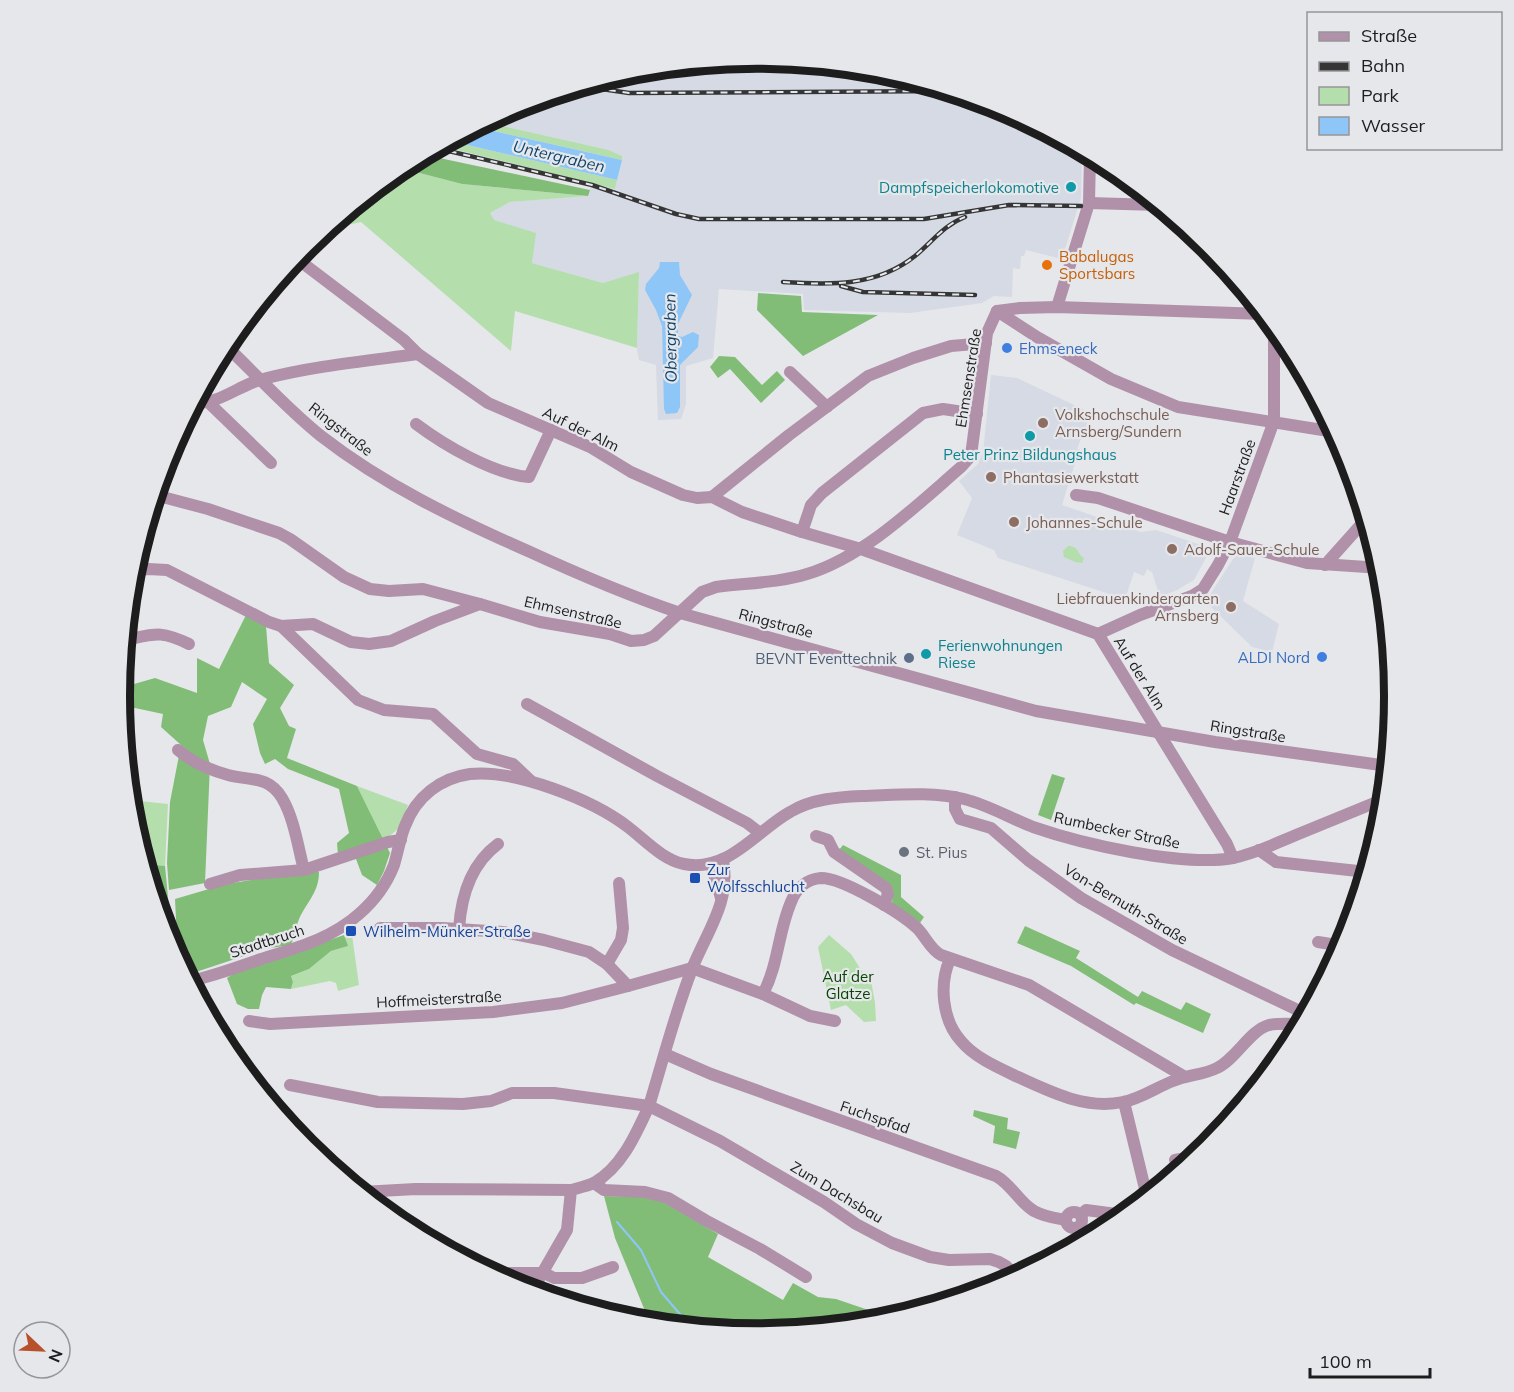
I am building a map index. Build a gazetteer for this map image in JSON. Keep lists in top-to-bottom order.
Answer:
{
  "streets": {
    "street": [
      "Ehmsenstraße",
      "Ringstraße",
      "Auf der Alm",
      "Haarstraße",
      "Rumbecker Straße",
      "Von-Bernuth-Straße",
      "Stadtbruch",
      "Hoffmeisterstraße",
      "Fuchspfad",
      "Zum Dachsbau"
    ]
  },
  "crossings": [
    ["Ehmsenstraße", "Ringstraße"],
    ["Ehmsenstraße", "Auf der Alm"],
    ["Ringstraße", "Auf der Alm"],
    ["Auf der Alm", "Haarstraße"],
    ["Auf der Alm", "Rumbecker Straße"],
    ["Rumbecker Straße", "Von-Bernuth-Straße"]
  ],
  "water": ["Untergraben", "Obergraben"],
  "parks": ["Auf der Glatze"],
  "places": {
    "other": [
      "Dampfspeicherlokomotive",
      "Babalugas Sportsbars",
      "Ehmseneck",
      "Volkshochschule Arnsberg/Sundern",
      "Peter Prinz Bildungshaus",
      "Phantasiewerkstatt",
      "Johannes-Schule",
      "Adolf-Sauer-Schule",
      "Liebfrauenkindergarten Arnsberg",
      "Ferienwohnungen Riese",
      "ALDI Nord",
      "BEVNT Eventtechnik",
      "St. Pius"
    ],
    "transit": ["Zur Wolfsschlucht", "Wilhelm-Münker-Straße"]
  },
  "legend": [
    "Straße",
    "Bahn",
    "Park",
    "Wasser"
  ],
  "scale_bar": "100 m",
  "north": "bottom right"
}
